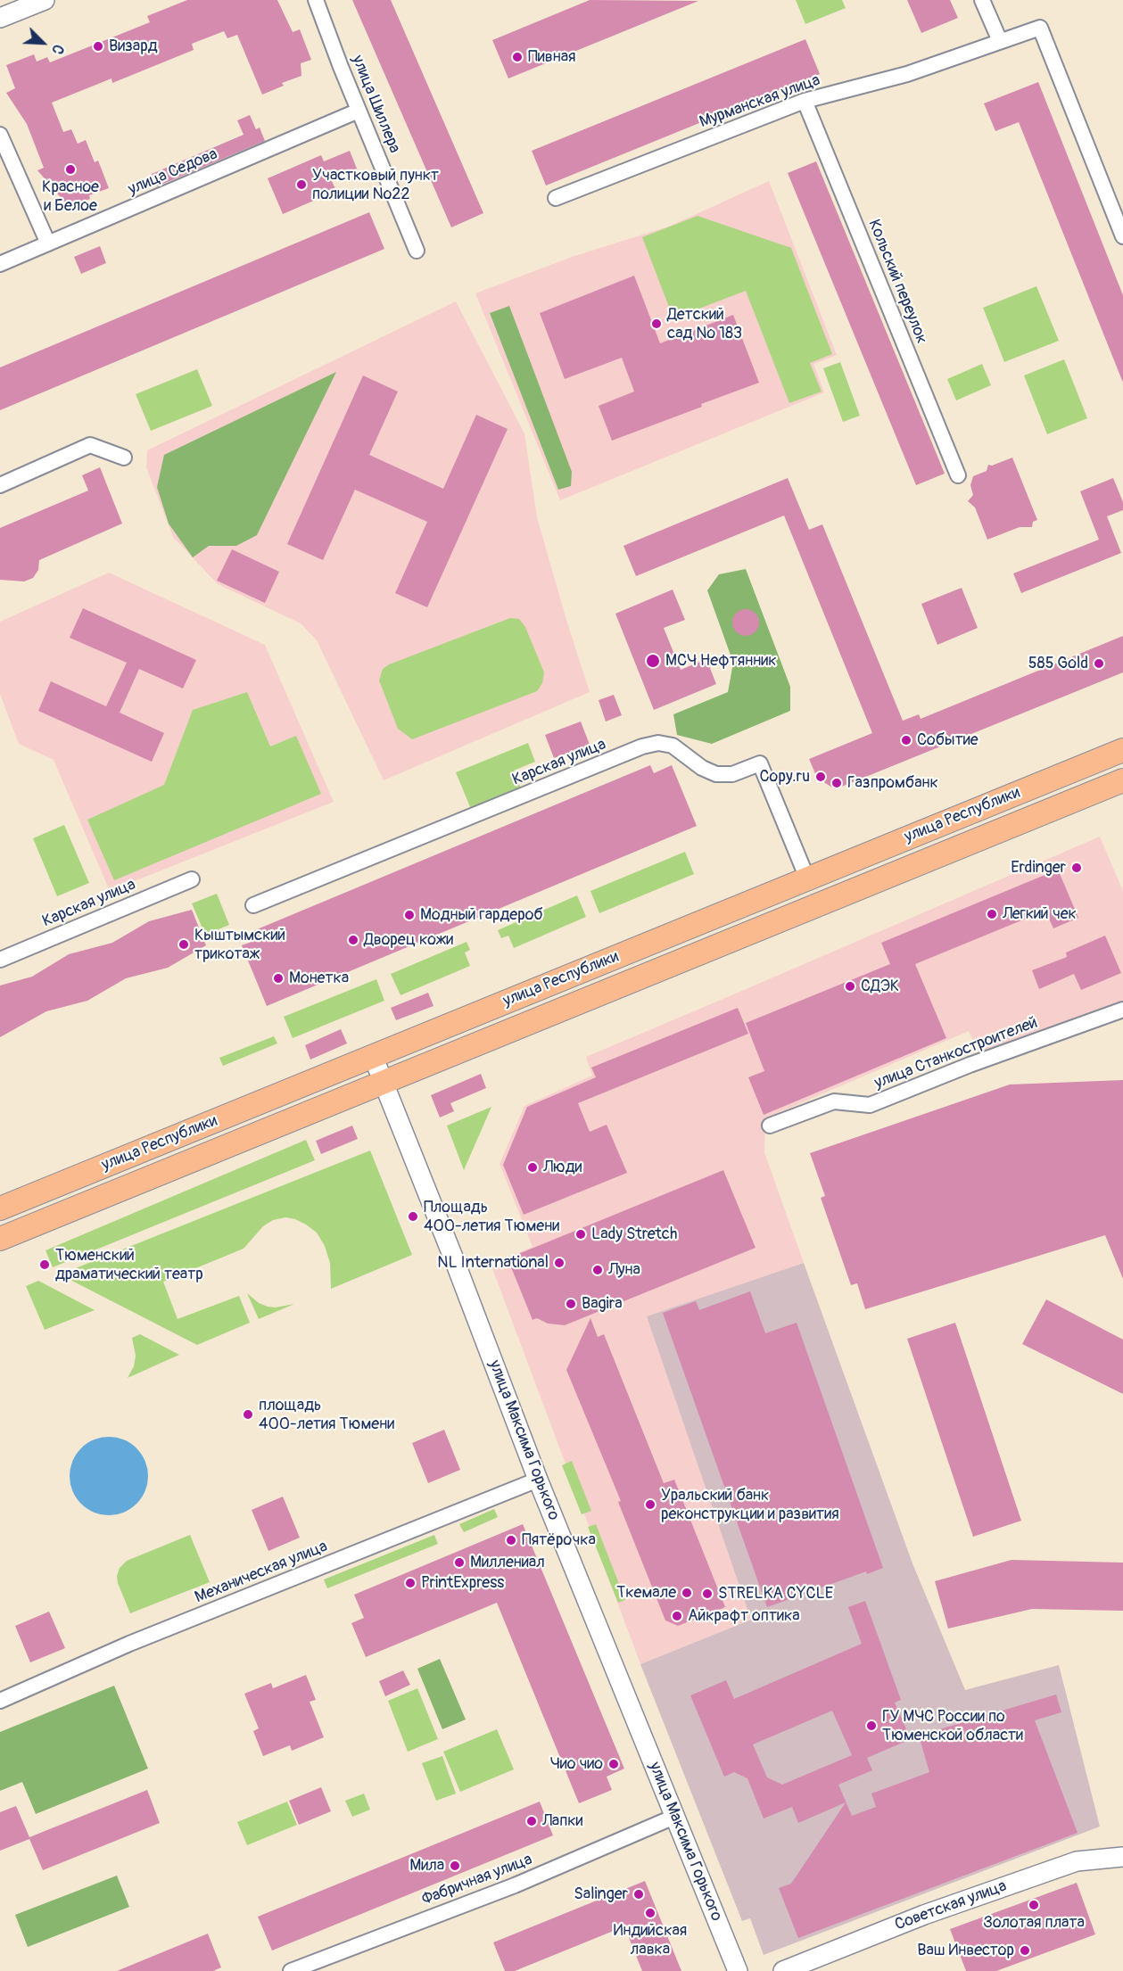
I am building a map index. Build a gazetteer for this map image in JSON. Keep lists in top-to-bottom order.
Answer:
{
  "streets": {
    "main road": ["улица Республики"],
    "street": [
      "Мурманская улица",
      "улица Шиллера",
      "улица Седова",
      "Кольский переулок",
      "Карская улица",
      "улица Станкостроителей",
      "улица Максима Горького",
      "Механическая улица",
      "Фабричная улица",
      "Советская улица"
    ]
  },
  "crossings": [
    ["Мурманская улица", "Кольский переулок"],
    ["улица Шиллера", "улица Седова"],
    ["Карская улица", "улица Республики"],
    ["улица Республики", "улица Максима Горького"],
    ["улица Максима Горького", "Механическая улица"],
    ["улица Максима Горького", "Фабричная улица"]
  ],
  "places": [
    "Визард",
    "Пивная",
    "Красное и Белое",
    "Участковый пункт полиции №22",
    "Детский сад № 183",
    "МСЧ Нефтянник",
    "585 Gold",
    "Событие",
    "Copy.ru",
    "Газпромбанк",
    "Erdinger",
    "Легкий чек",
    "Модный гардероб",
    "Дворец кожи",
    "Кыштымский трикотаж",
    "Монетка",
    "СДЭК",
    "Люди",
    "Площадь 400-летия Тюмени",
    "Lady Stretch",
    "NL International",
    "Тюменский драматический театр",
    "Луна",
    "Bagira",
    "площадь 400-летия Тюмени",
    "Уральский банк реконструкции и развития",
    "Пятёрочка",
    "Миллениал",
    "PrintExpress",
    "Ткемале",
    "STRELKA CYCLE",
    "Айкрафт оптика",
    "ГУ МЧС России по Тюменской области",
    "Чио чио",
    "Лапки",
    "Мила",
    "Salinger",
    "Золотая плата",
    "Индийская лавка",
    "Ваш Инвестор"
  ],
  "north": "bottom right"
}
